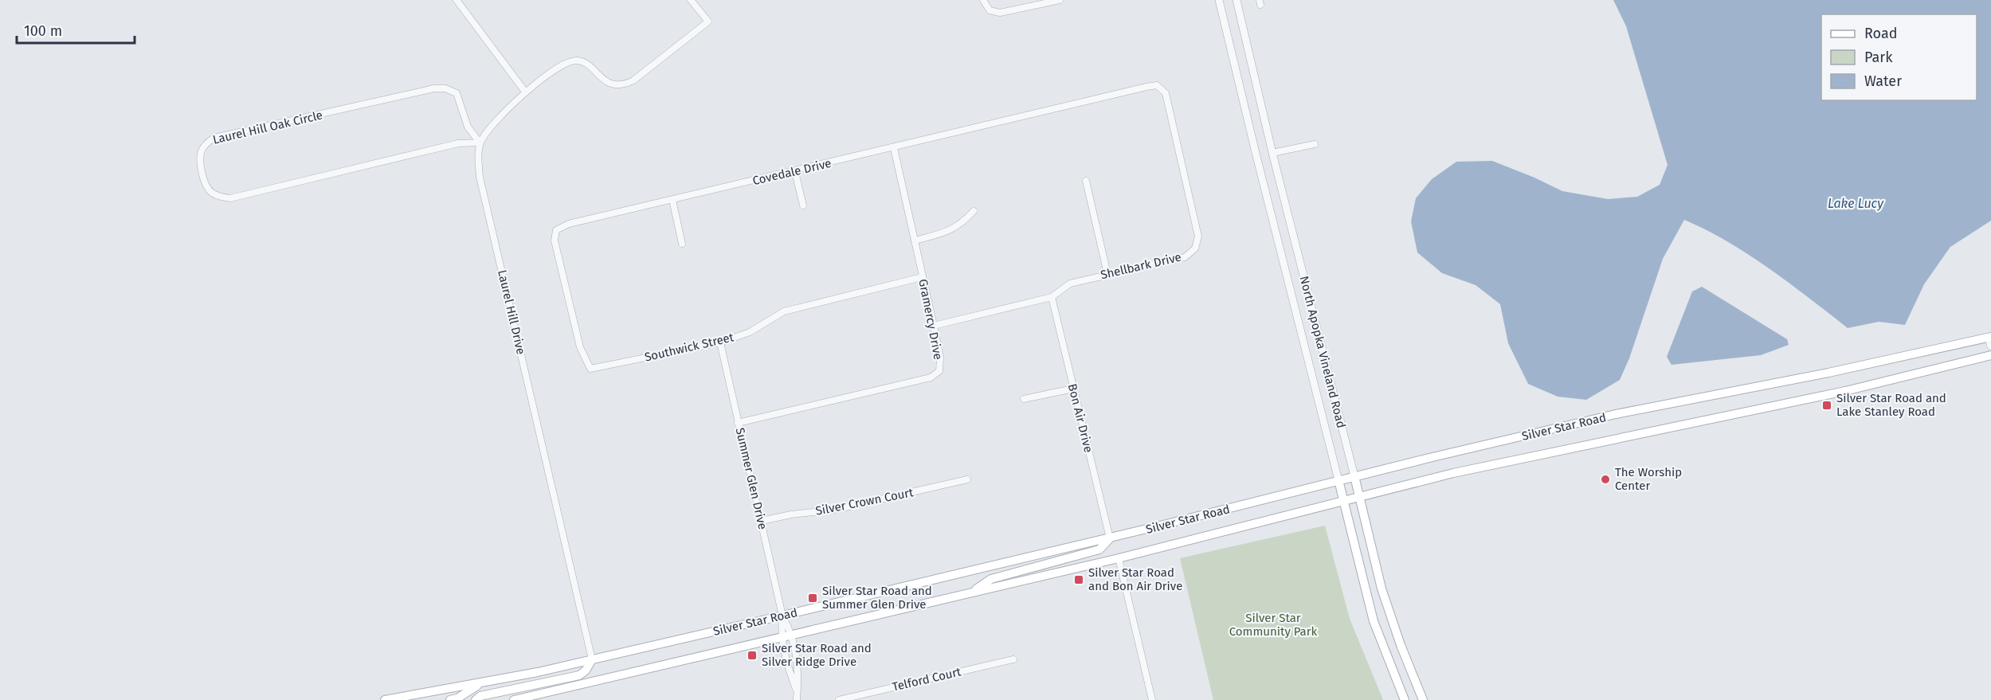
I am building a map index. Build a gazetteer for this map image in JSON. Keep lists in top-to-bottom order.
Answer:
{
  "streets": {
    "main road": ["North Apopka Vineland Road", "Silver Star Road"],
    "street": [
      "Laurel Hill Oak Circle",
      "Covedale Drive",
      "Shellbark Drive",
      "Laurel Hill Drive",
      "Gramercy Drive",
      "Southwick Street",
      "Bon Air Drive",
      "Summer Glen Drive",
      "Silver Crown Court",
      "Telford Court"
    ]
  },
  "crossings": [
    ["Laurel Hill Oak Circle", "Laurel Hill Drive"],
    ["Covedale Drive", "Shellbark Drive"],
    ["Covedale Drive", "Gramercy Drive"],
    ["Covedale Drive", "Southwick Street"],
    ["Shellbark Drive", "Gramercy Drive"],
    ["Shellbark Drive", "Bon Air Drive"],
    ["Laurel Hill Drive", "Silver Star Road"],
    ["Gramercy Drive", "Southwick Street"],
    ["Gramercy Drive", "Summer Glen Drive"],
    ["Southwick Street", "Summer Glen Drive"],
    ["North Apopka Vineland Road", "Silver Star Road"],
    ["Bon Air Drive", "Silver Star Road"],
    ["Silver Star Road", "Summer Glen Drive"],
    ["Summer Glen Drive", "Silver Crown Court"]
  ],
  "water": ["Lake Lucy"],
  "parks": ["Silver Star Community Park"],
  "places": {
    "transit": [
      "Silver Star Road and Lake Stanley Road",
      "Silver Star Road and Bon Air Drive",
      "Silver Star Road and Summer Glen Drive",
      "Silver Star Road and Silver Ridge Drive"
    ],
    "other": ["The Worship Center"]
  },
  "legend": ["Road", "Park", "Water"],
  "scale_bar": "100 m"
}
